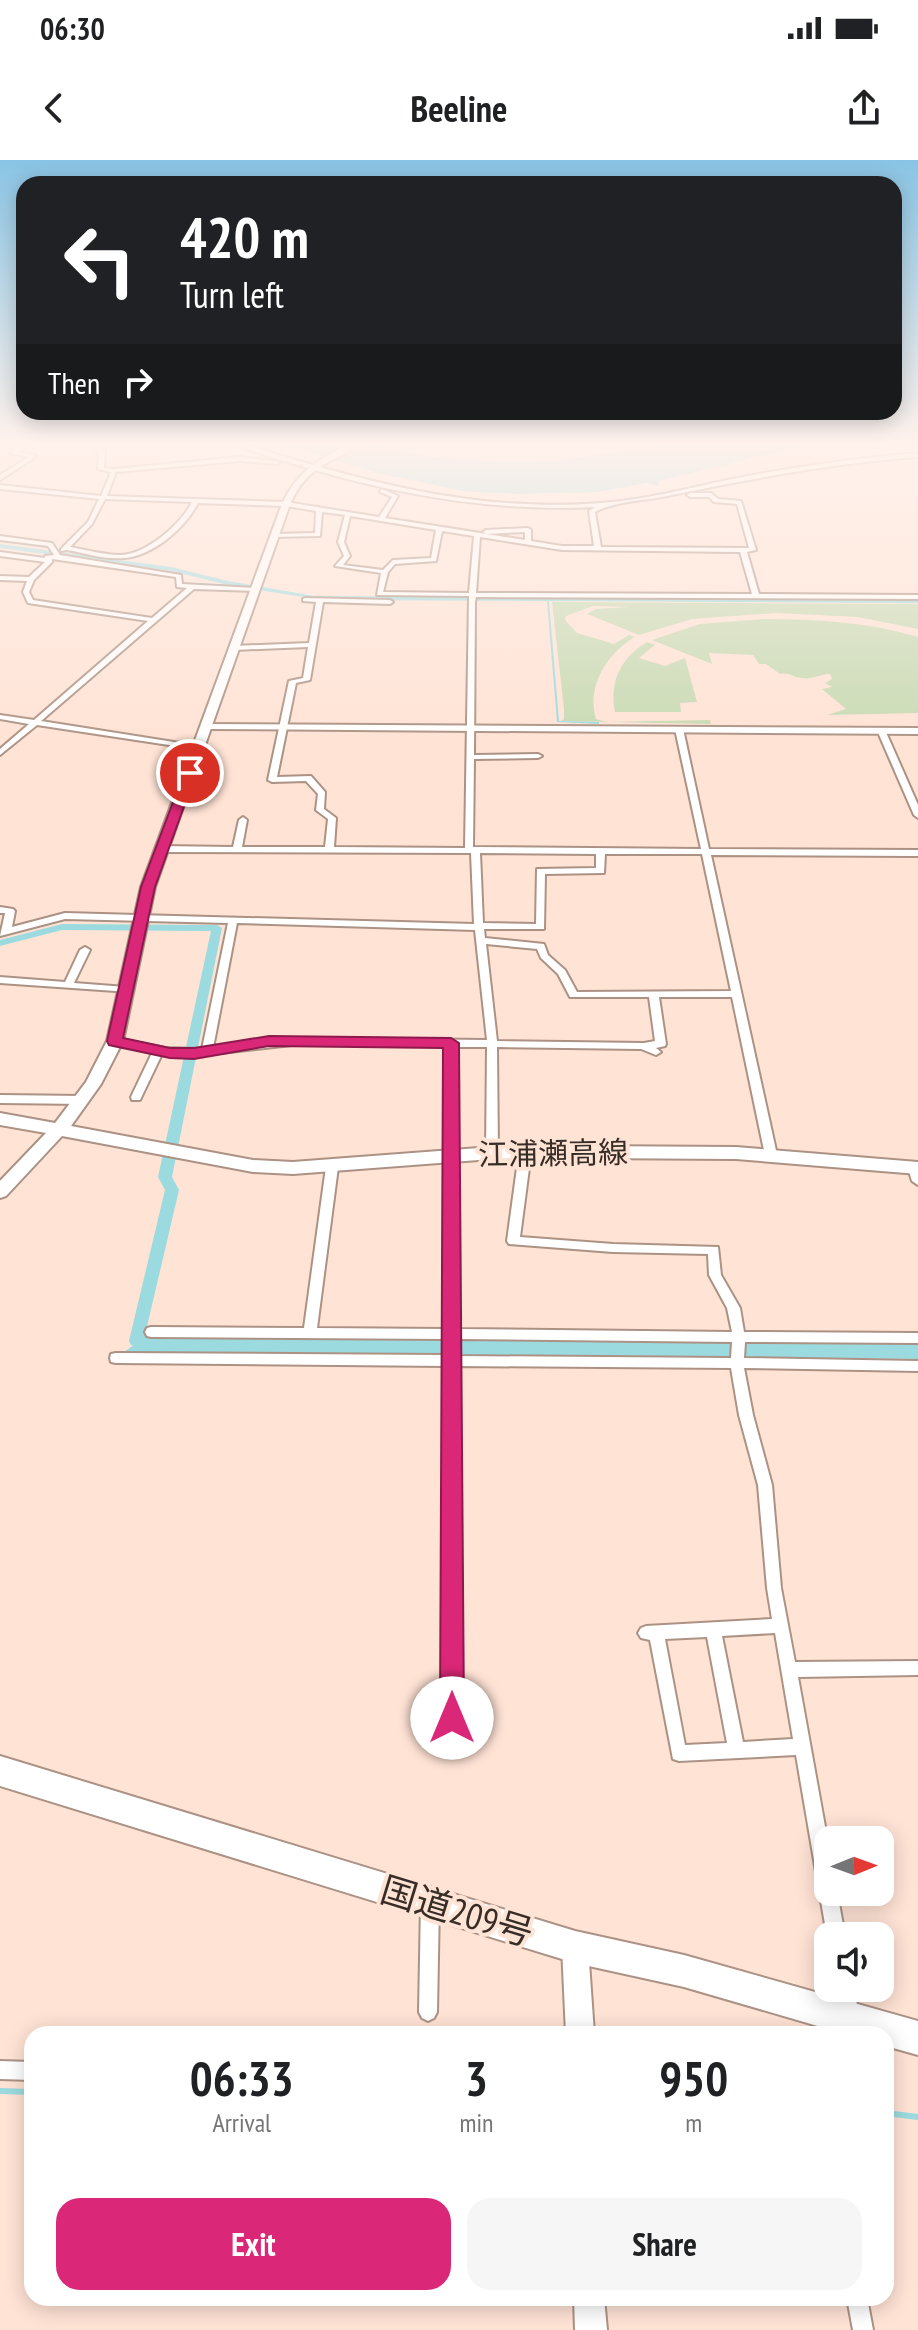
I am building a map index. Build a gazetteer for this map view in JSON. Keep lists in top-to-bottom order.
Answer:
{
  "streets": {
    "highway": ["国道209号"],
    "main road": ["江浦瀬高線"]
  },
  "north": "right",
  "page": {
    "status": "06:30",
    "header": "Beeline",
    "turn": ["420 m", "Turn left"],
    "then": "Then",
    "eta": [
      "06:33",
      "Arrival",
      "3",
      "min",
      "950",
      "m"
    ],
    "buttons": ["Exit", "Share"]
  }
}
